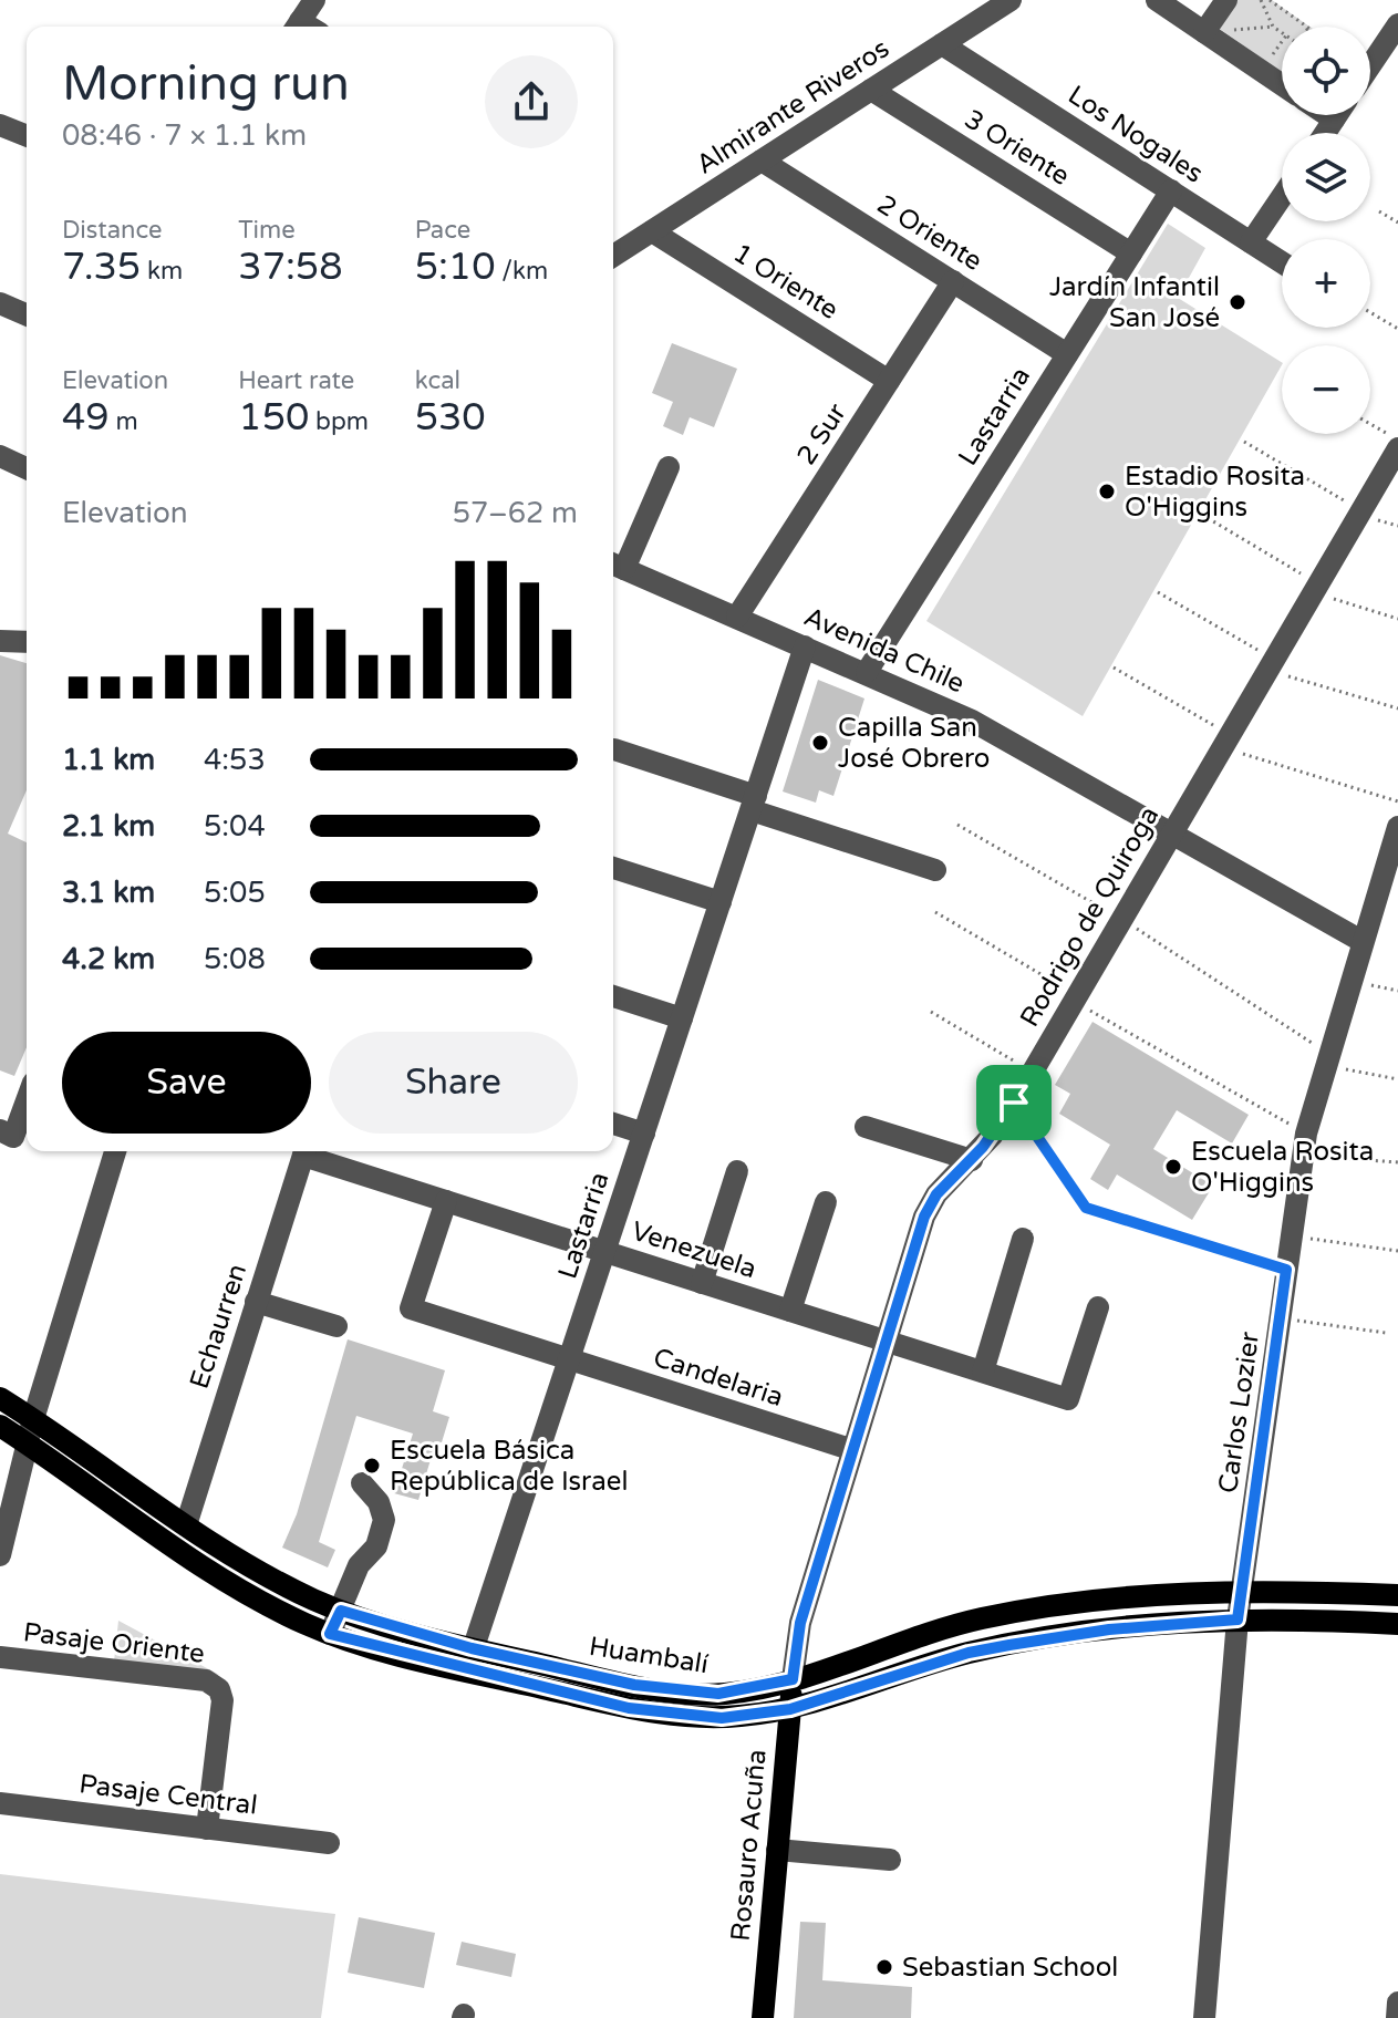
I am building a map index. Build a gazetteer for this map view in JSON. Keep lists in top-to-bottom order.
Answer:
{
  "streets": {
    "main road": ["Huambalí", "Rosauro Acuña"],
    "street": [
      "Almirante Riveros",
      "Los Nogales",
      "3 Oriente",
      "2 Oriente",
      "1 Oriente",
      "Lastarria",
      "2 Sur",
      "Avenida Chile",
      "Rodrigo de Quiroga",
      "Venezuela",
      "Echaurren",
      "Candelaria",
      "Carlos Lozier",
      "Pasaje Oriente",
      "Pasaje Central"
    ]
  },
  "crossings": [
    ["Almirante Riveros", "Los Nogales"],
    ["Almirante Riveros", "3 Oriente"],
    ["Almirante Riveros", "2 Oriente"],
    ["Almirante Riveros", "1 Oriente"],
    ["Los Nogales", "Lastarria"],
    ["3 Oriente", "Lastarria"],
    ["2 Oriente", "Lastarria"],
    ["2 Oriente", "2 Sur"],
    ["1 Oriente", "2 Sur"],
    ["Lastarria", "Avenida Chile"],
    ["Lastarria", "Venezuela"],
    ["Lastarria", "Candelaria"],
    ["Lastarria", "Huambalí"],
    ["2 Sur", "Avenida Chile"],
    ["Avenida Chile", "Rodrigo de Quiroga"],
    ["Avenida Chile", "Carlos Lozier"],
    ["Rodrigo de Quiroga", "Venezuela"],
    ["Rodrigo de Quiroga", "Candelaria"],
    ["Rodrigo de Quiroga", "Huambalí"],
    ["Rodrigo de Quiroga", "Rosauro Acuña"],
    ["Venezuela", "Candelaria"],
    ["Echaurren", "Huambalí"],
    ["Carlos Lozier", "Huambalí"],
    ["Pasaje Oriente", "Pasaje Central"],
    ["Huambalí", "Rosauro Acuña"]
  ],
  "places": [
    "Jardín Infantil San José",
    "Estadio Rosita O'Higgins",
    "Capilla San José Obrero",
    "Escuela Rosita O'Higgins",
    "Escuela Básica República de Israel",
    "Sebastian School"
  ],
  "page": {
    "map_buttons": ["+", "−"],
    "heading": ["Morning run", "08:46 · 7 × 1.1 km"],
    "stats": [
      ["Distance", "7.35 km"],
      ["Time", "37:58"],
      ["Pace", "5:10 /km"],
      ["Elevation", "49 m"],
      ["Heart rate", "150 bpm"],
      ["kcal", "530"]
    ],
    "chart": ["Elevation", "57–62 m"],
    "list": [
      {
        "name": "1.1 km",
        "note": "4:53"
      },
      {
        "name": "2.1 km",
        "note": "5:04"
      },
      {
        "name": "3.1 km",
        "note": "5:05"
      },
      {
        "name": "4.2 km",
        "note": "5:08"
      }
    ],
    "buttons": ["Save", "Share"]
  }
}
